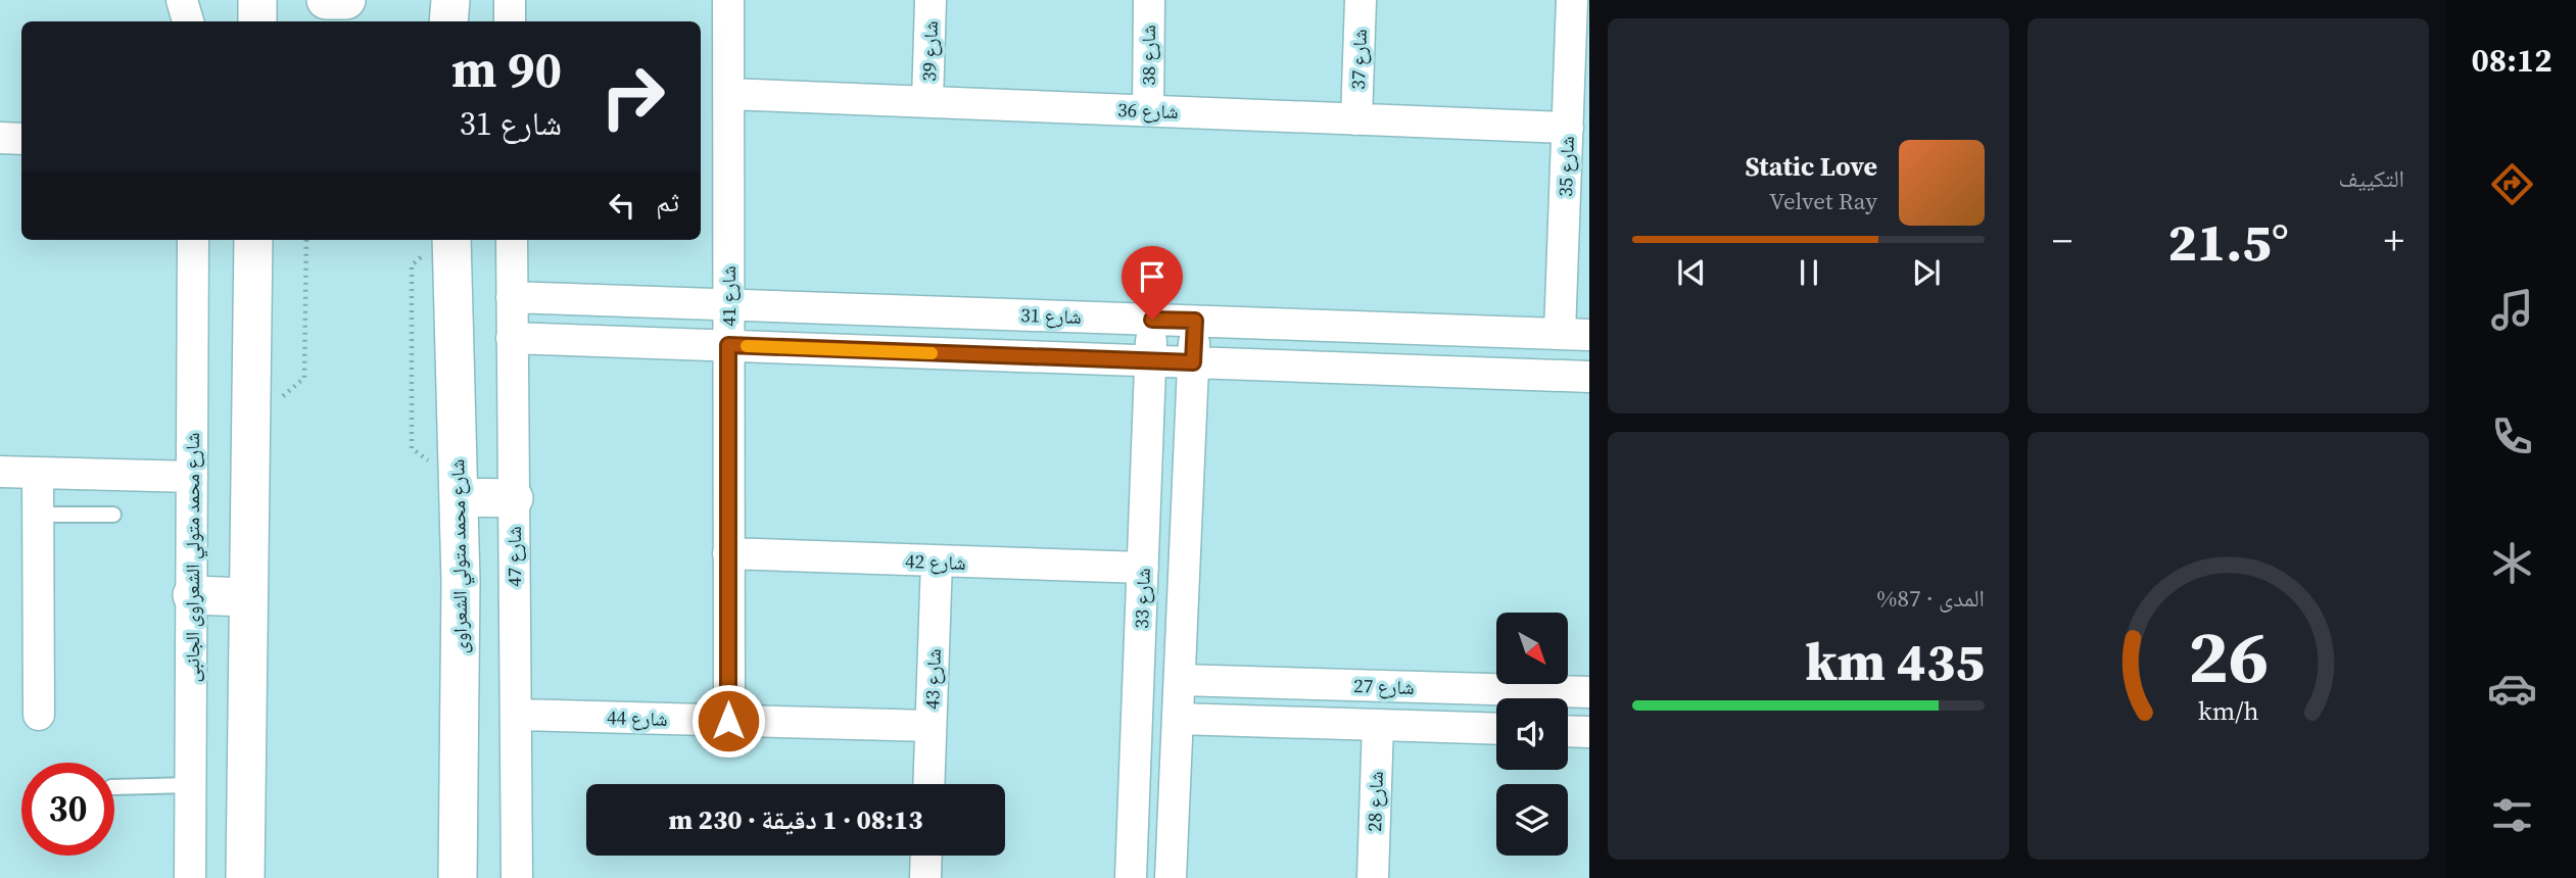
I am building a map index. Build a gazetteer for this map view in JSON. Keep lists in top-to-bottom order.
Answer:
{
  "streets": {
    "street": [
      "شارع 39",
      "شارع 38",
      "شارع 37",
      "شارع 36",
      "شارع 35",
      "شارع 41",
      "شارع 31",
      "شارع محمد متولي الشعراوى",
      "شارع 47",
      "شارع محمد متولي الشعراوى الجانبى",
      "شارع 42",
      "شارع 33",
      "شارع 43",
      "شارع 27",
      "شارع 44",
      "شارع 28"
    ]
  },
  "crossings": [
    ["شارع 39", "شارع 36"],
    ["شارع 38", "شارع 36"],
    ["شارع 37", "شارع 36"],
    ["شارع 36", "شارع 35"],
    ["شارع 36", "شارع 41"],
    ["شارع 35", "شارع 31"],
    ["شارع 41", "شارع 31"],
    ["شارع 41", "شارع 42"],
    ["شارع 41", "شارع 44"],
    ["شارع 31", "شارع 47"],
    ["شارع 31", "شارع 33"],
    ["شارع 47", "شارع 44"],
    ["شارع 42", "شارع 33"],
    ["شارع 42", "شارع 43"],
    ["شارع 33", "شارع 27"],
    ["شارع 43", "شارع 44"],
    ["شارع 27", "شارع 28"]
  ],
  "north": "bottom right",
  "page": {
    "tabs": "08:12",
    "tile": [
      "التكييف",
      ["المدى · 87%", "435 km"]
    ],
    "turn": ["90 m", "شارع 31"],
    "song": ["Static Love", "Velvet Ray"],
    "then": "ثم",
    "heat": ["−", "21.5°", "+"],
    "limit": "30",
    "trip": "08:13 · 1 دقيقة · 230 m",
    "gauge": ["26", "km/h"]
  }
}
